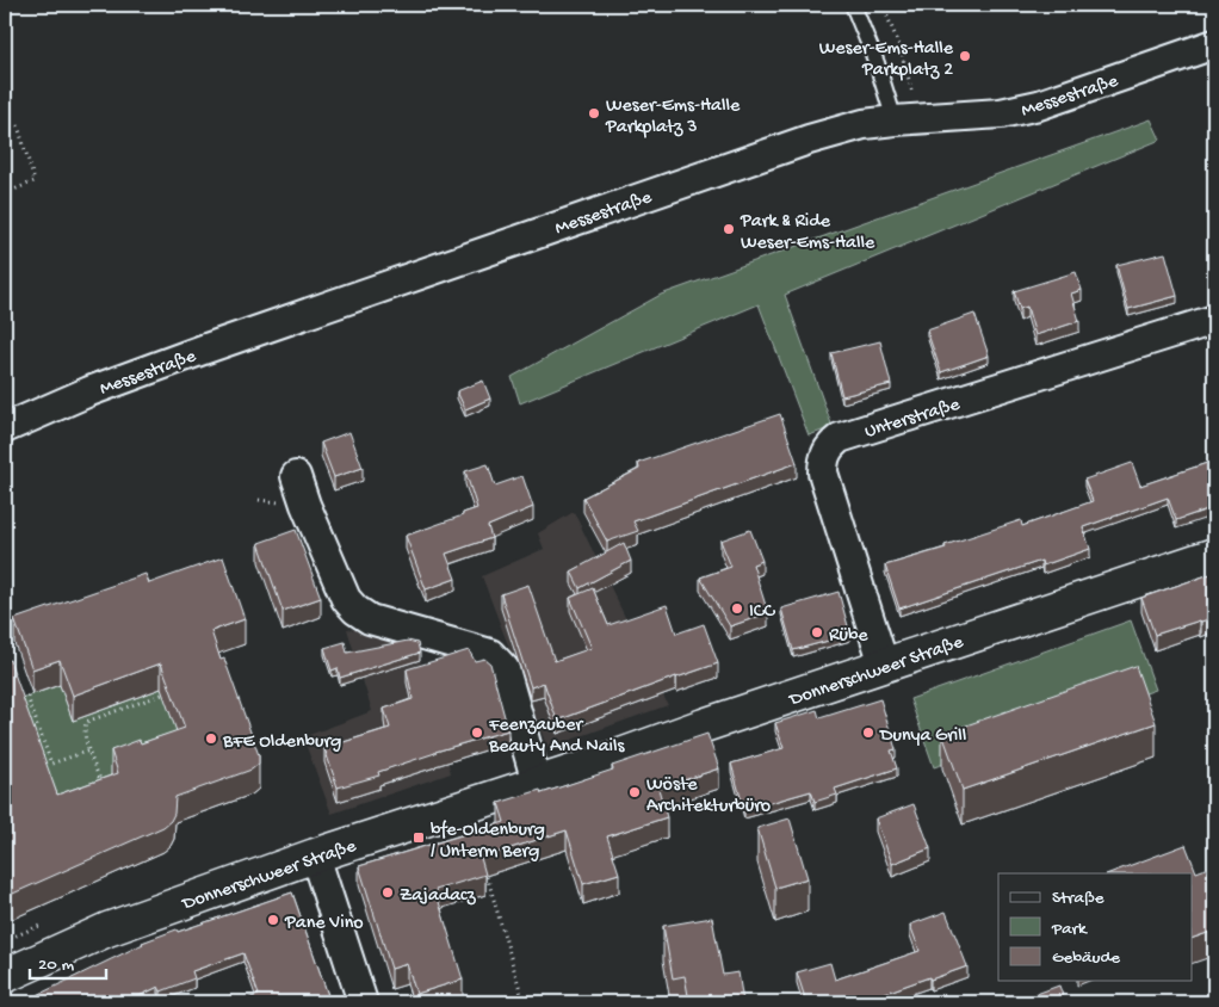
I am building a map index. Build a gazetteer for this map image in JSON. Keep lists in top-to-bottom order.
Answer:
{
  "streets": {
    "main road": ["Donnerschweer Straße"],
    "street": ["Messestraße", "Unterstraße"]
  },
  "crossings": [
    ["Unterstraße", "Donnerschweer Straße"]
  ],
  "places": {
    "other": [
      "Weser-Ems-Halle Parkplatz 2",
      "Weser-Ems-Halle Parkplatz 3",
      "Park & Ride Weser-Ems-Halle",
      "ICC",
      "Rübe",
      "Feenzauber Beauty And Nails",
      "Dunya Grill",
      "BFE Oldenburg",
      "Wöste Architekturbüro",
      "Zajadacz",
      "Pane Vino"
    ],
    "transit": ["bfe-Oldenburg / Unterm Berg"]
  },
  "legend": ["Straße", "Park", "Gebäude"],
  "scale_bar": "20 m"
}
